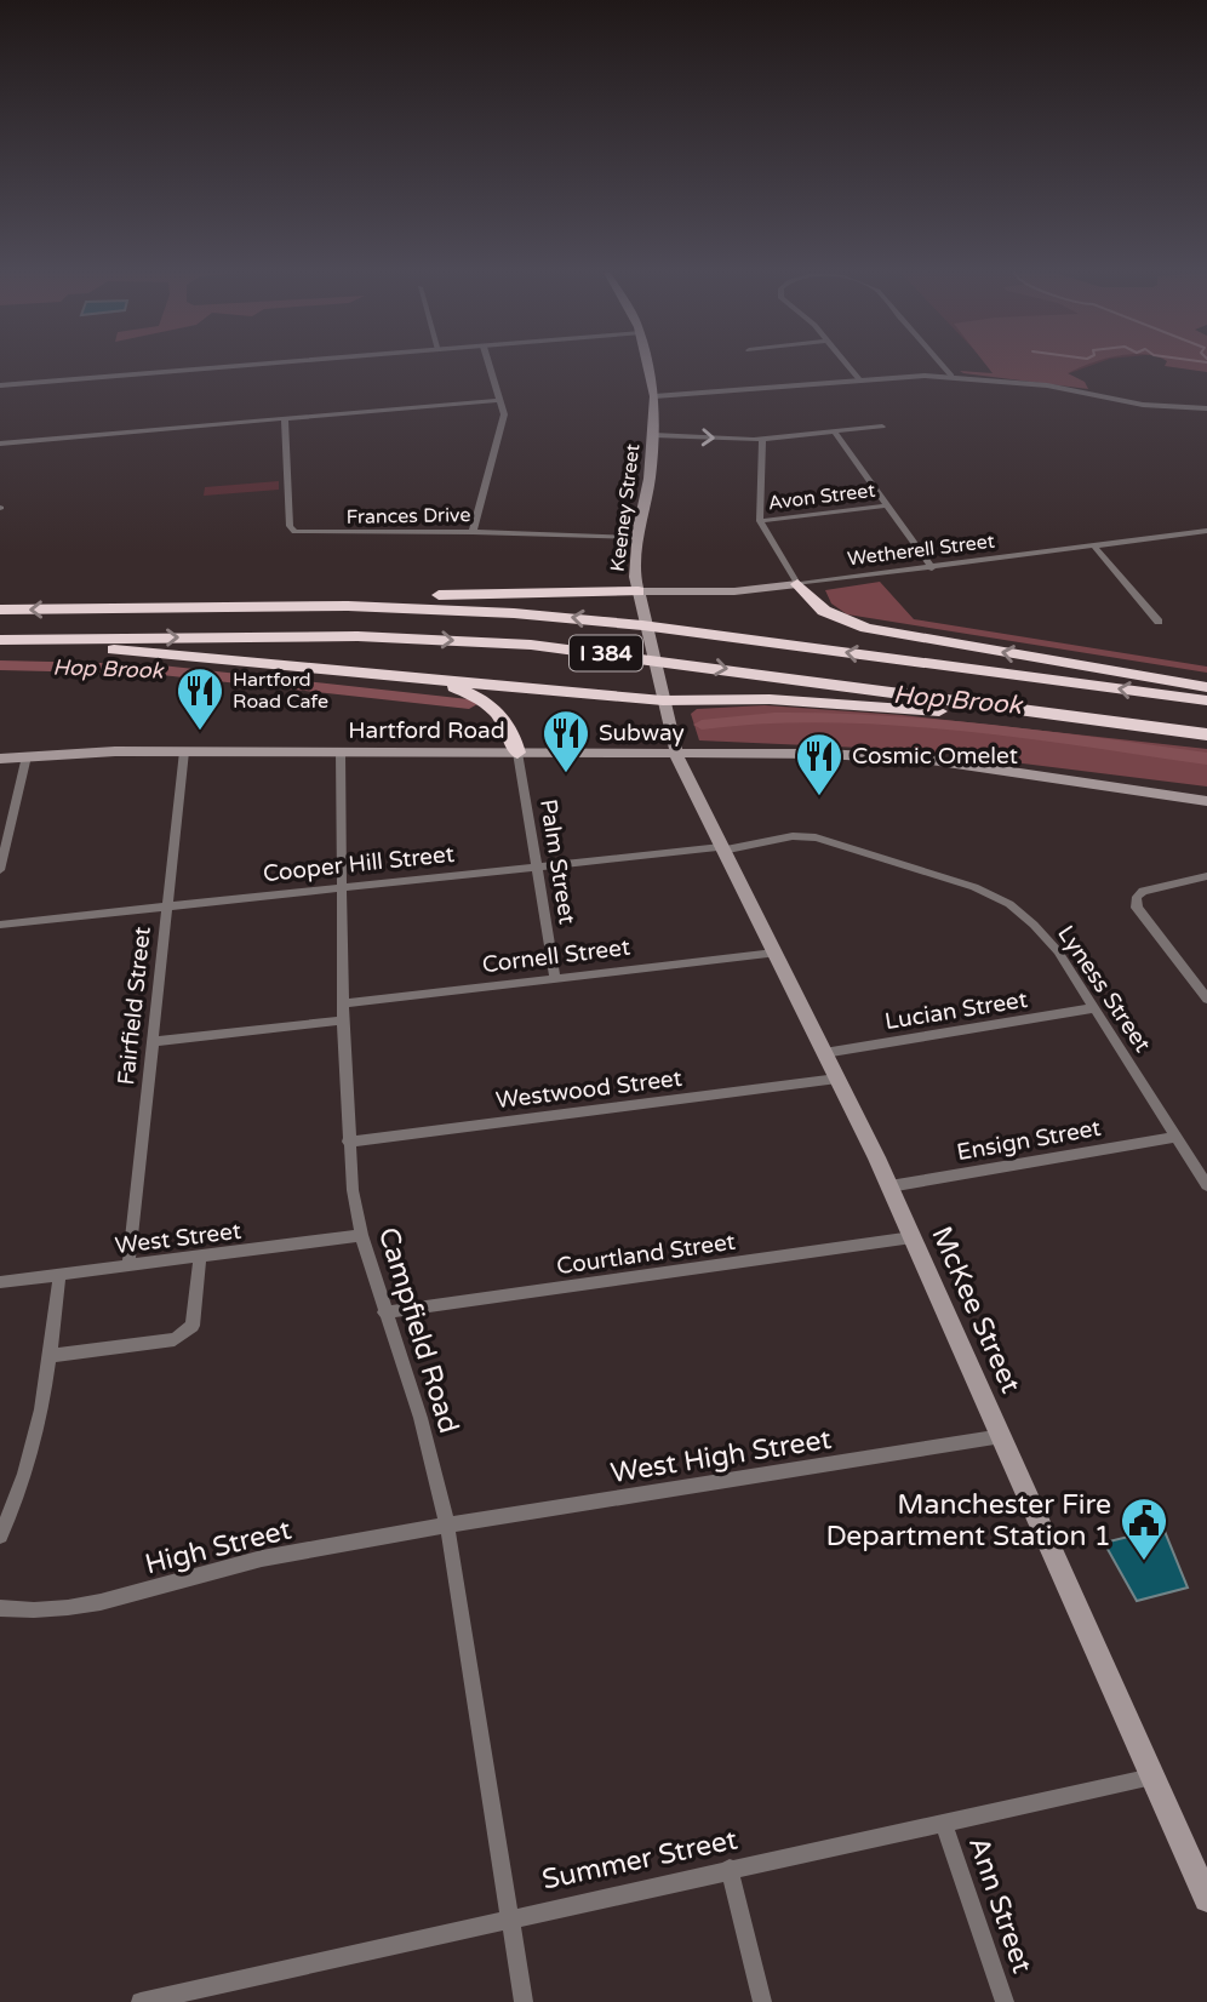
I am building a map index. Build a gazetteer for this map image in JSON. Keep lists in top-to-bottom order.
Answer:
{
  "streets": {
    "highway": ["I 384"],
    "main road": [
      "Keeney Street",
      "Wetherell Street",
      "Hartford Road",
      "McKee Street"
    ],
    "street": [
      "Avon Street",
      "Frances Drive",
      "Palm Street",
      "Cooper Hill Street",
      "Cornell Street",
      "Lyness Street",
      "Fairfield Street",
      "Lucian Street",
      "Westwood Street",
      "Ensign Street",
      "West Street",
      "Courtland Street",
      "Campfield Road",
      "West High Street",
      "High Street",
      "Summer Street",
      "Ann Street"
    ]
  },
  "crossings": [
    ["Keeney Street", "Frances Drive"],
    ["Keeney Street", "Wetherell Street"],
    ["Keeney Street", "Hartford Road"],
    ["Keeney Street", "McKee Street"],
    ["Hartford Road", "Palm Street"],
    ["Hartford Road", "Fairfield Street"],
    ["Hartford Road", "McKee Street"],
    ["Hartford Road", "Campfield Road"],
    ["Palm Street", "Cooper Hill Street"],
    ["Palm Street", "Cornell Street"],
    ["Cooper Hill Street", "Lyness Street"],
    ["Cooper Hill Street", "Fairfield Street"],
    ["Cooper Hill Street", "McKee Street"],
    ["Cooper Hill Street", "Campfield Road"],
    ["Cornell Street", "McKee Street"],
    ["Cornell Street", "Campfield Road"],
    ["Lyness Street", "Lucian Street"],
    ["Lyness Street", "Ensign Street"],
    ["Lyness Street", "McKee Street"],
    ["Fairfield Street", "West Street"],
    ["Lucian Street", "McKee Street"],
    ["Westwood Street", "McKee Street"],
    ["Westwood Street", "Campfield Road"],
    ["Ensign Street", "McKee Street"],
    ["West Street", "Campfield Road"],
    ["Courtland Street", "McKee Street"],
    ["Courtland Street", "Campfield Road"],
    ["McKee Street", "West High Street"],
    ["McKee Street", "Summer Street"],
    ["Campfield Road", "West High Street"],
    ["Campfield Road", "High Street"],
    ["Campfield Road", "Summer Street"],
    ["West High Street", "High Street"],
    ["Summer Street", "Ann Street"]
  ],
  "water": ["Hop Brook"],
  "places": {
    "restaurant": ["Hartford Road Cafe", "Subway", "Cosmic Omelet"],
    "public building": ["Manchester Fire Department Station 1"]
  }
}
